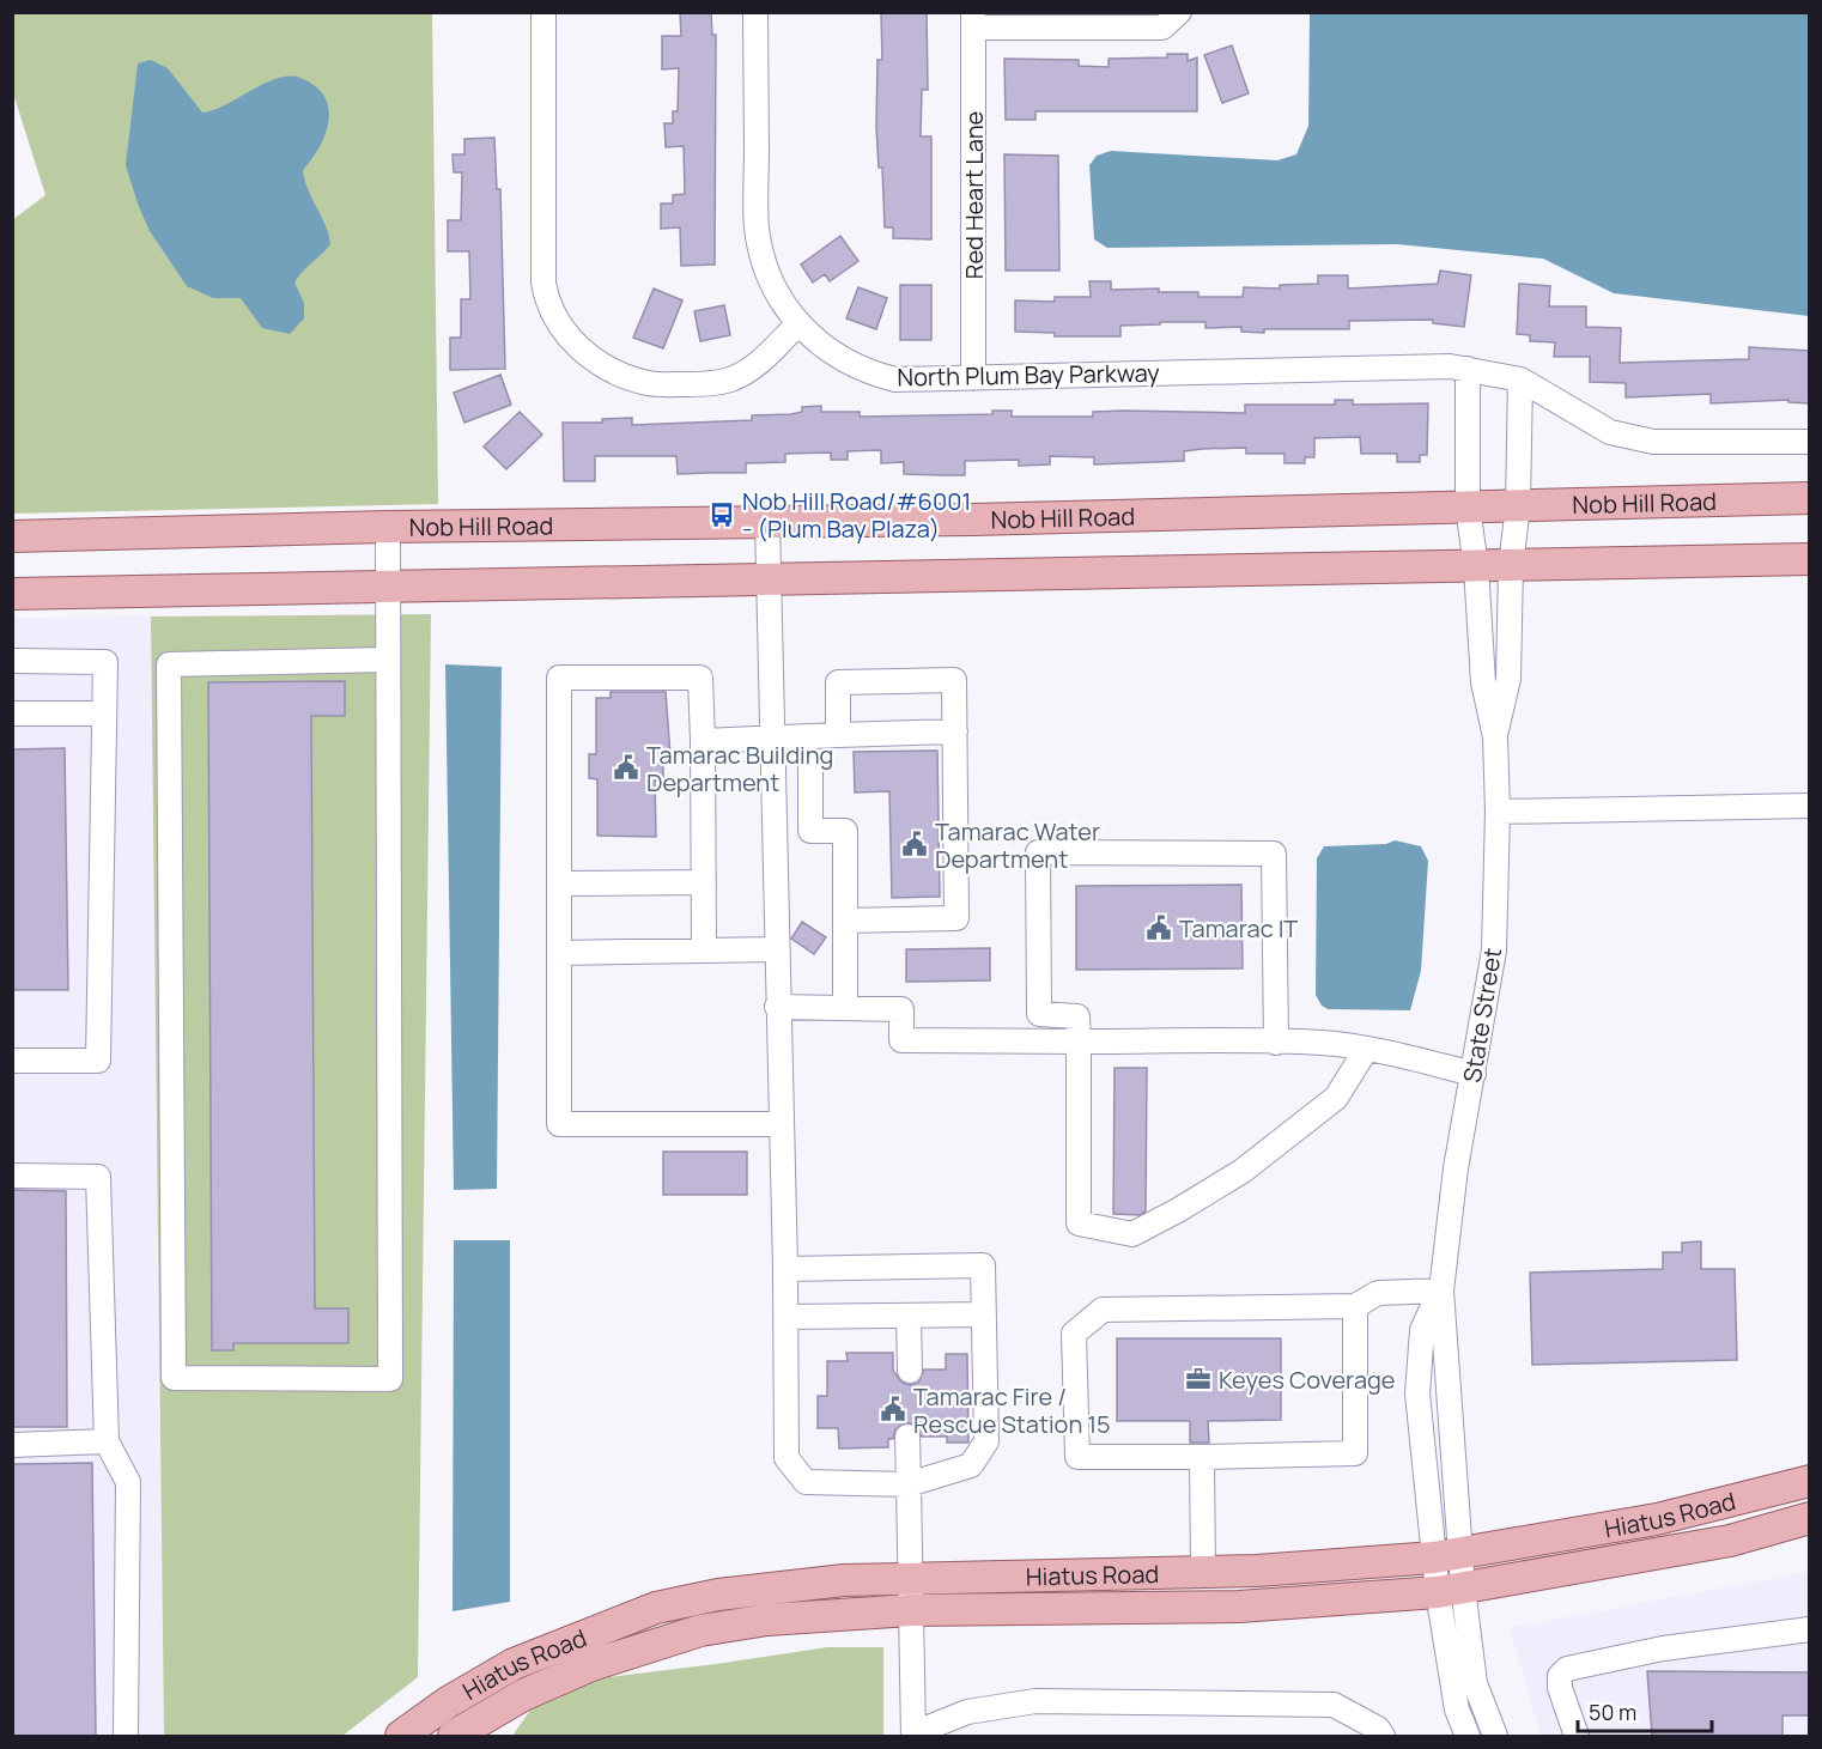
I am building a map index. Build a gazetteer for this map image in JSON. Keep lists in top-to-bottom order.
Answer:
{
  "streets": {
    "main road": ["Nob Hill Road", "Hiatus Road"],
    "street": ["Red Heart Lane", "North Plum Bay Parkway", "State Street"]
  },
  "crossings": [
    ["Red Heart Lane", "North Plum Bay Parkway"],
    ["North Plum Bay Parkway", "State Street"],
    ["Nob Hill Road", "State Street"],
    ["State Street", "Hiatus Road"]
  ],
  "places": {
    "bus stop": ["Nob Hill Road/#6001 - (Plum Bay Plaza)"],
    "public building": [
      "Tamarac Building Department",
      "Tamarac Water Department",
      "Tamarac IT",
      "Tamarac Fire / Rescue Station 15"
    ],
    "office": ["Keyes Coverage"]
  },
  "scale_bar": "50 m"
}
